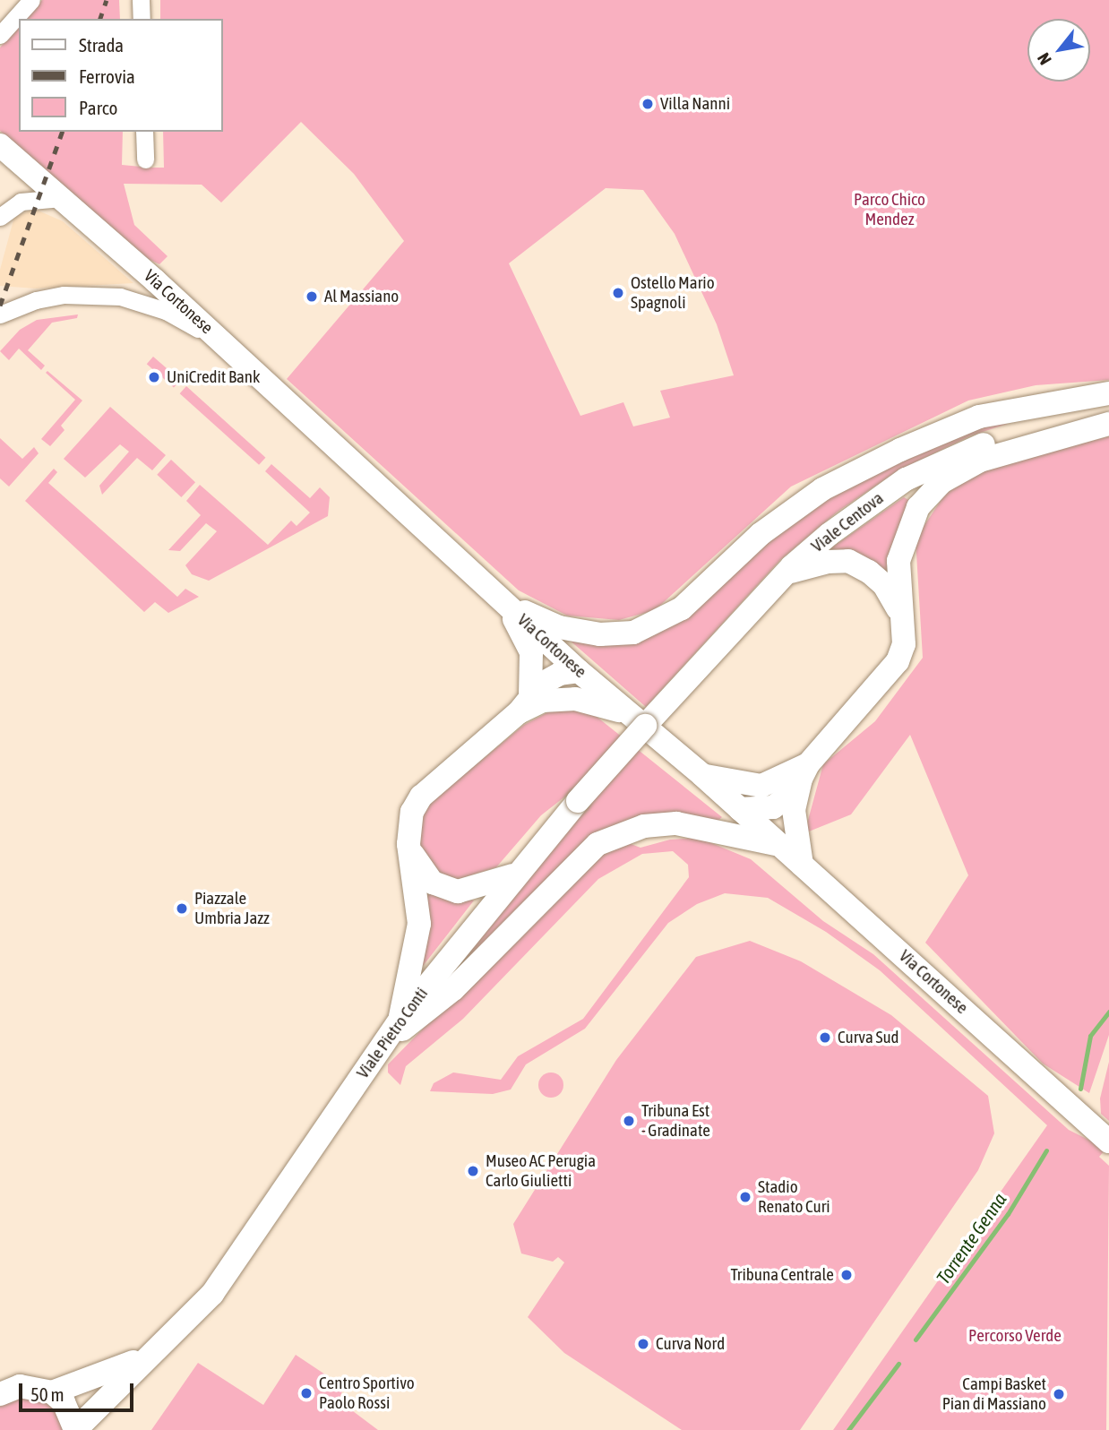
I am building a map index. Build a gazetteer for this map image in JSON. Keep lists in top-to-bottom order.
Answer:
{
  "streets": {
    "main road": ["Via Cortonese", "Viale Centova", "Viale Pietro Conti"]
  },
  "crossings": [
    ["Via Cortonese", "Viale Centova"],
    ["Via Cortonese", "Viale Pietro Conti"],
    ["Viale Centova", "Viale Pietro Conti"]
  ],
  "water": ["Torrente Genna"],
  "parks": ["Parco Chico Mendez", "Percorso Verde"],
  "places": [
    "Villa Nanni",
    "Ostello Mario Spagnoli",
    "Al Massiano",
    "UniCredit Bank",
    "Piazzale Umbria Jazz",
    "Curva Sud",
    "Tribuna Est - Gradinate",
    "Museo AC Perugia Carlo Giulietti",
    "Stadio Renato Curi",
    "Tribuna Centrale",
    "Curva Nord",
    "Centro Sportivo Paolo Rossi",
    "Campi Basket Pian di Massiano"
  ],
  "legend": ["Strada", "Ferrovia", "Parco"],
  "scale_bar": "50 m",
  "north": "bottom left"
}
